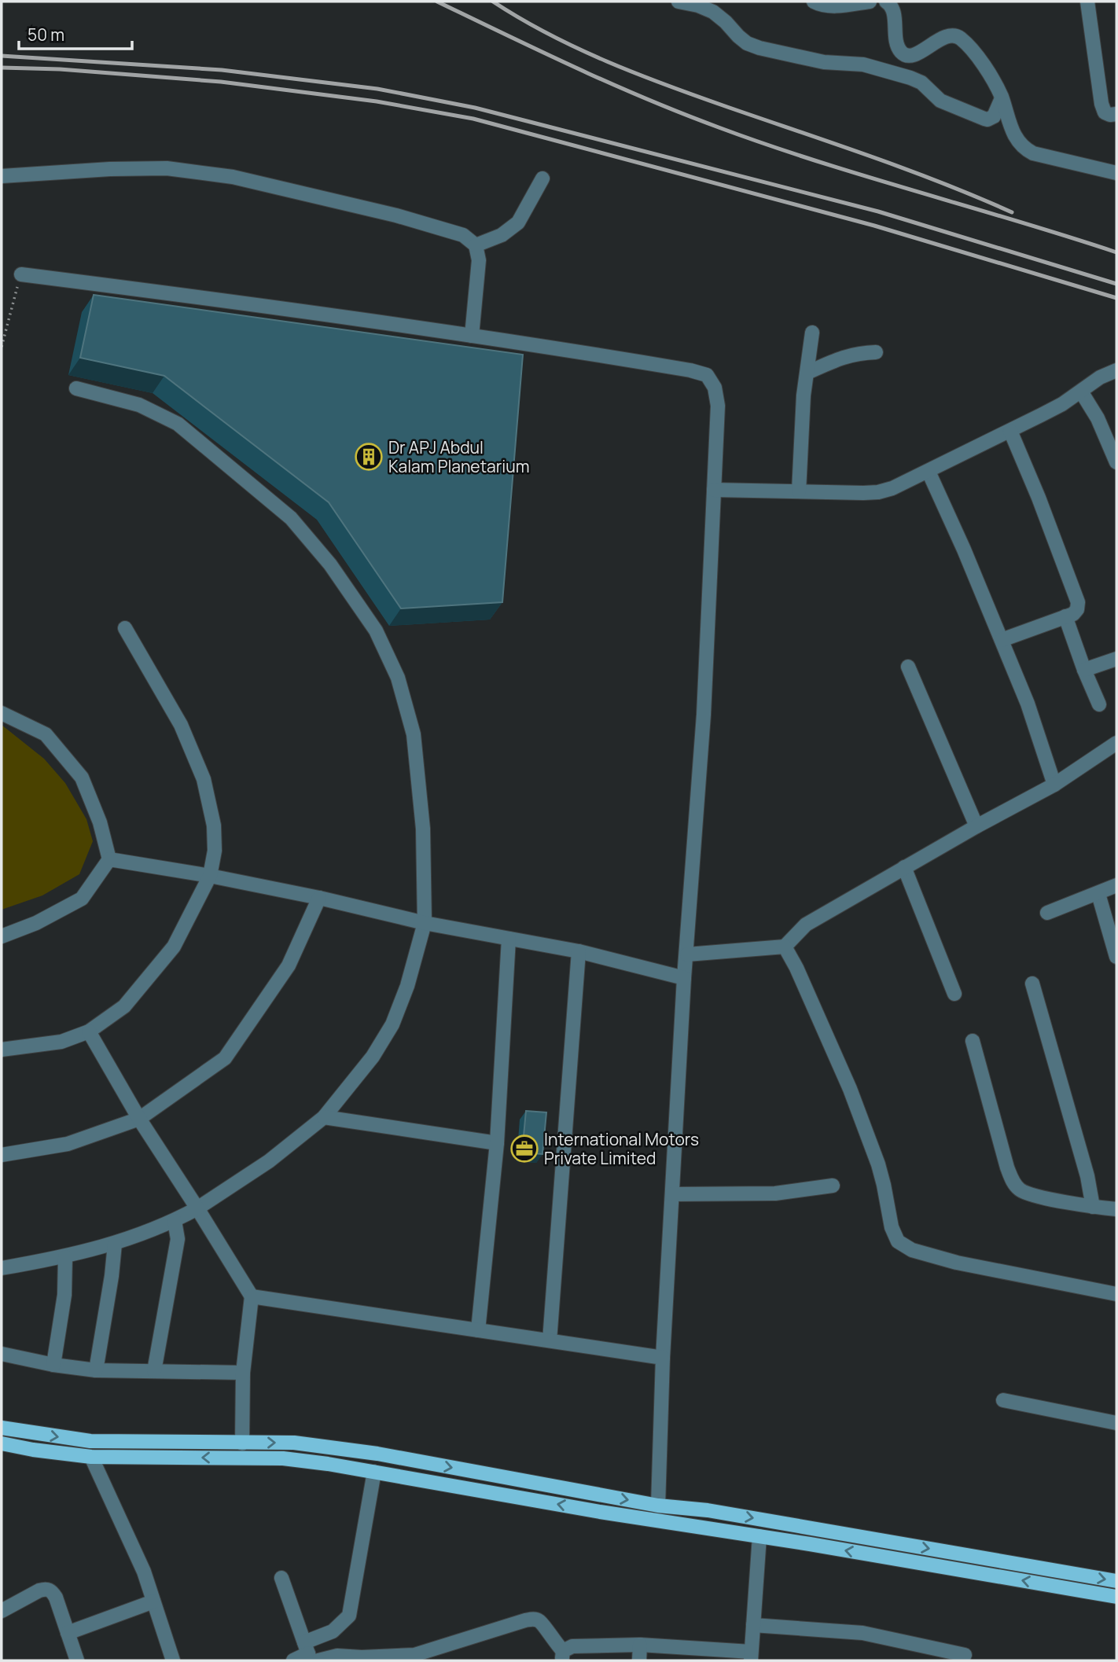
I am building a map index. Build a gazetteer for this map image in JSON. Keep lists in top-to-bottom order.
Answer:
{
  "places": {
    "building": ["Dr APJ Abdul Kalam Planetarium"],
    "office": ["International Motors Private Limited"]
  },
  "scale_bar": "50 m"
}
